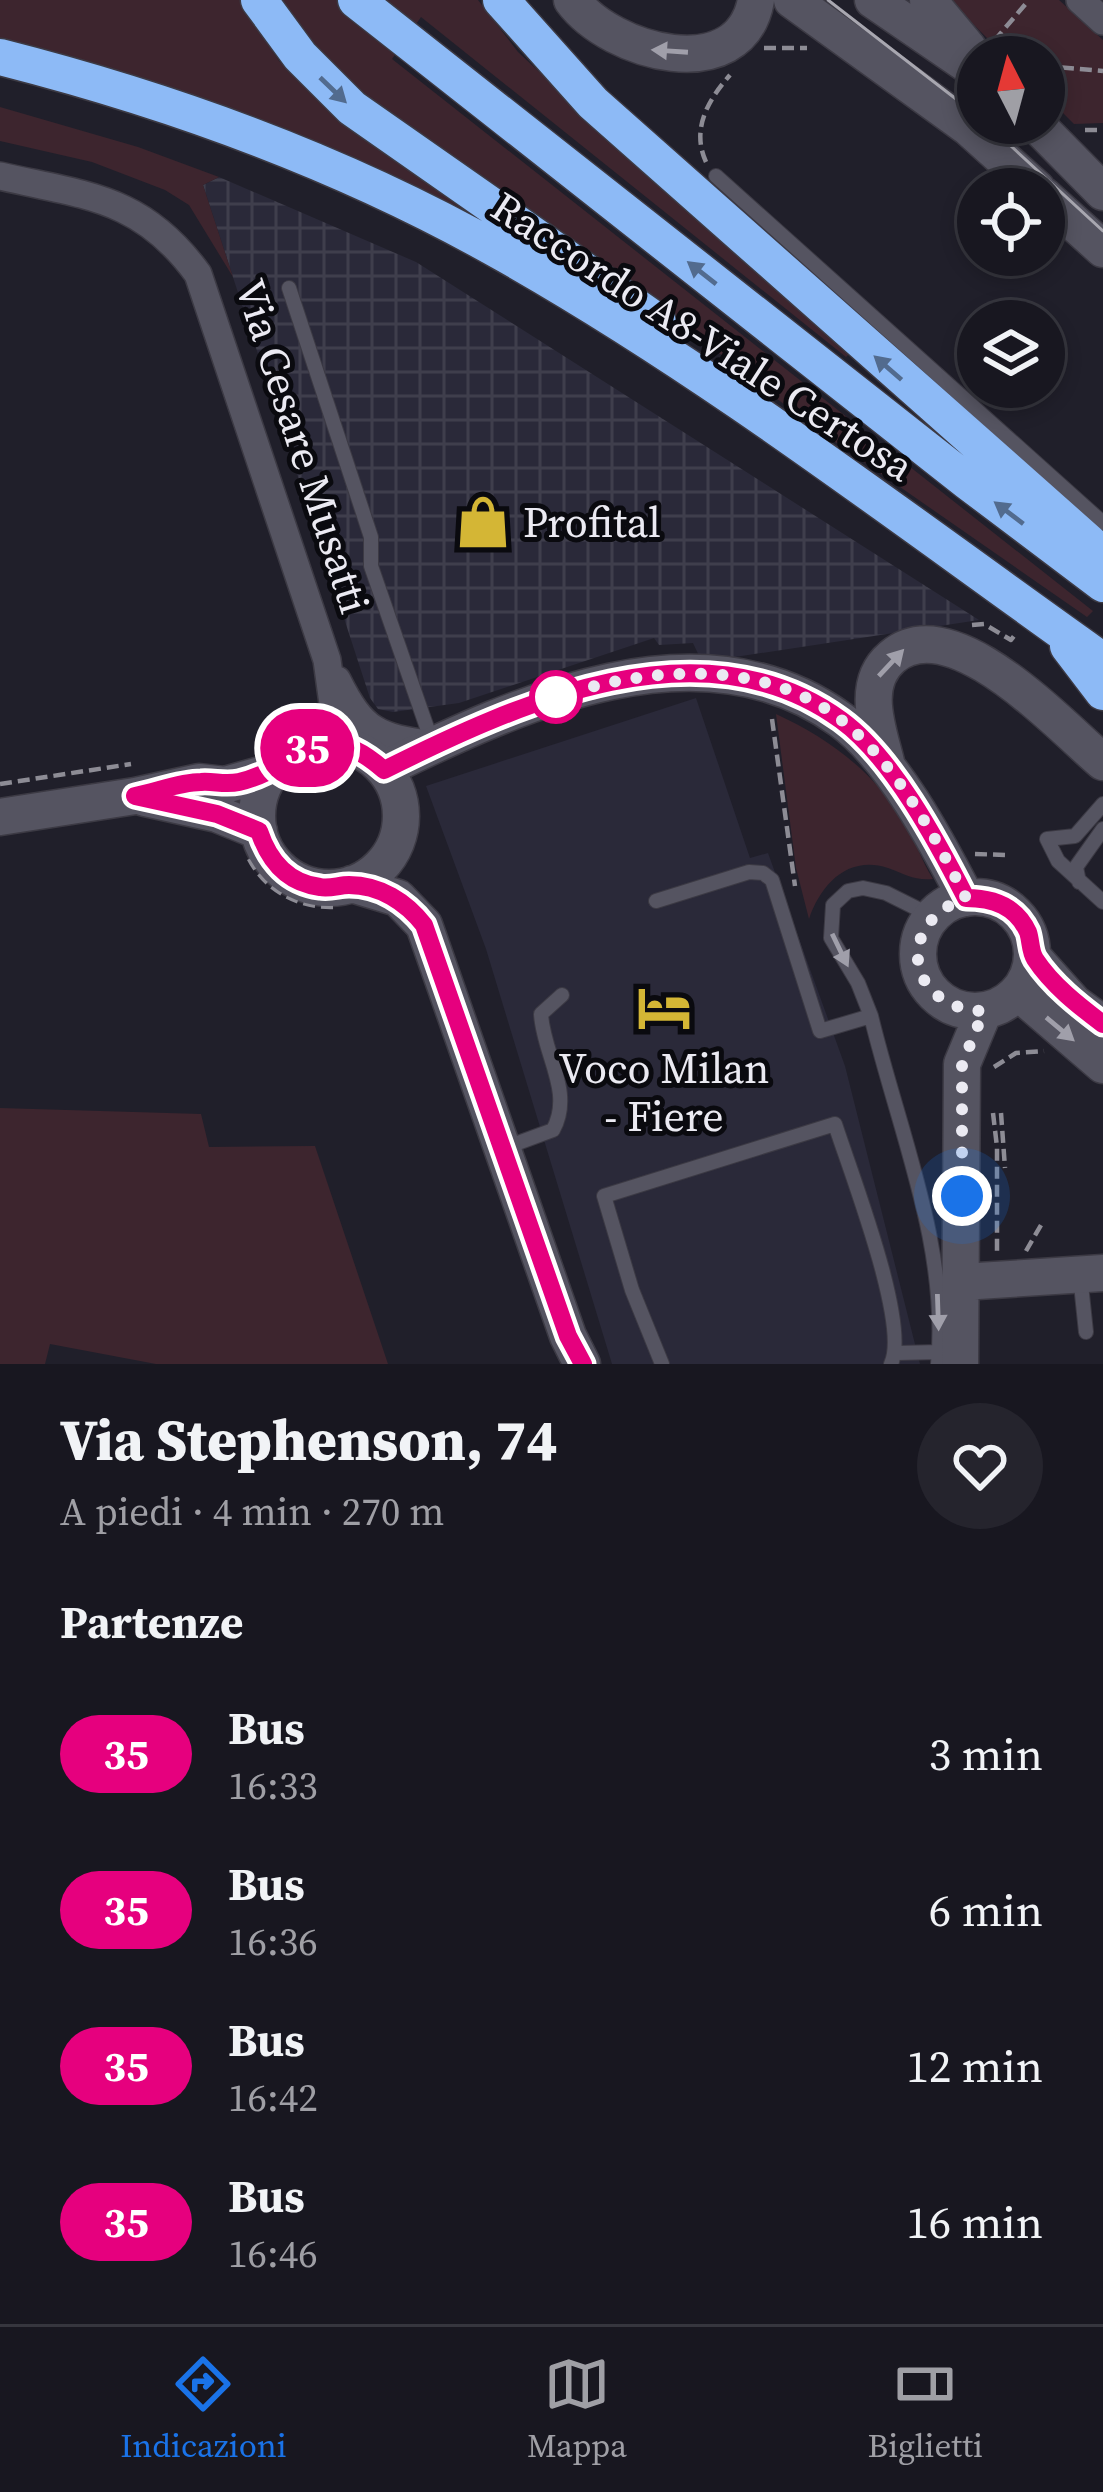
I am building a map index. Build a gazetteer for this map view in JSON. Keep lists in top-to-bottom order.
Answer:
{
  "streets": {
    "highway": ["Raccordo A8-Viale Certosa"],
    "street": ["Via Cesare Musatti"]
  },
  "places": {
    "shop": ["Profital"],
    "hotel": ["Voco Milan - Fiere"]
  },
  "lines": ["bus line 35"],
  "north": "top",
  "page": {
    "on_map": "35",
    "heading": [
      ["Via Stephenson, 74", "A piedi · 4 min · 270 m"],
      "Partenze"
    ],
    "list": [
      {
        "mark": "35",
        "name": "Bus",
        "note": "16:33",
        "value": "3 min"
      },
      {
        "mark": "35",
        "name": "Bus",
        "note": "16:36",
        "value": "6 min"
      },
      {
        "mark": "35",
        "name": "Bus",
        "note": "16:42",
        "value": "12 min"
      },
      {
        "mark": "35",
        "name": "Bus",
        "note": "16:46",
        "value": "16 min"
      }
    ],
    "tabs": ["Indicazioni", "Mappa", "Biglietti"]
  }
}
